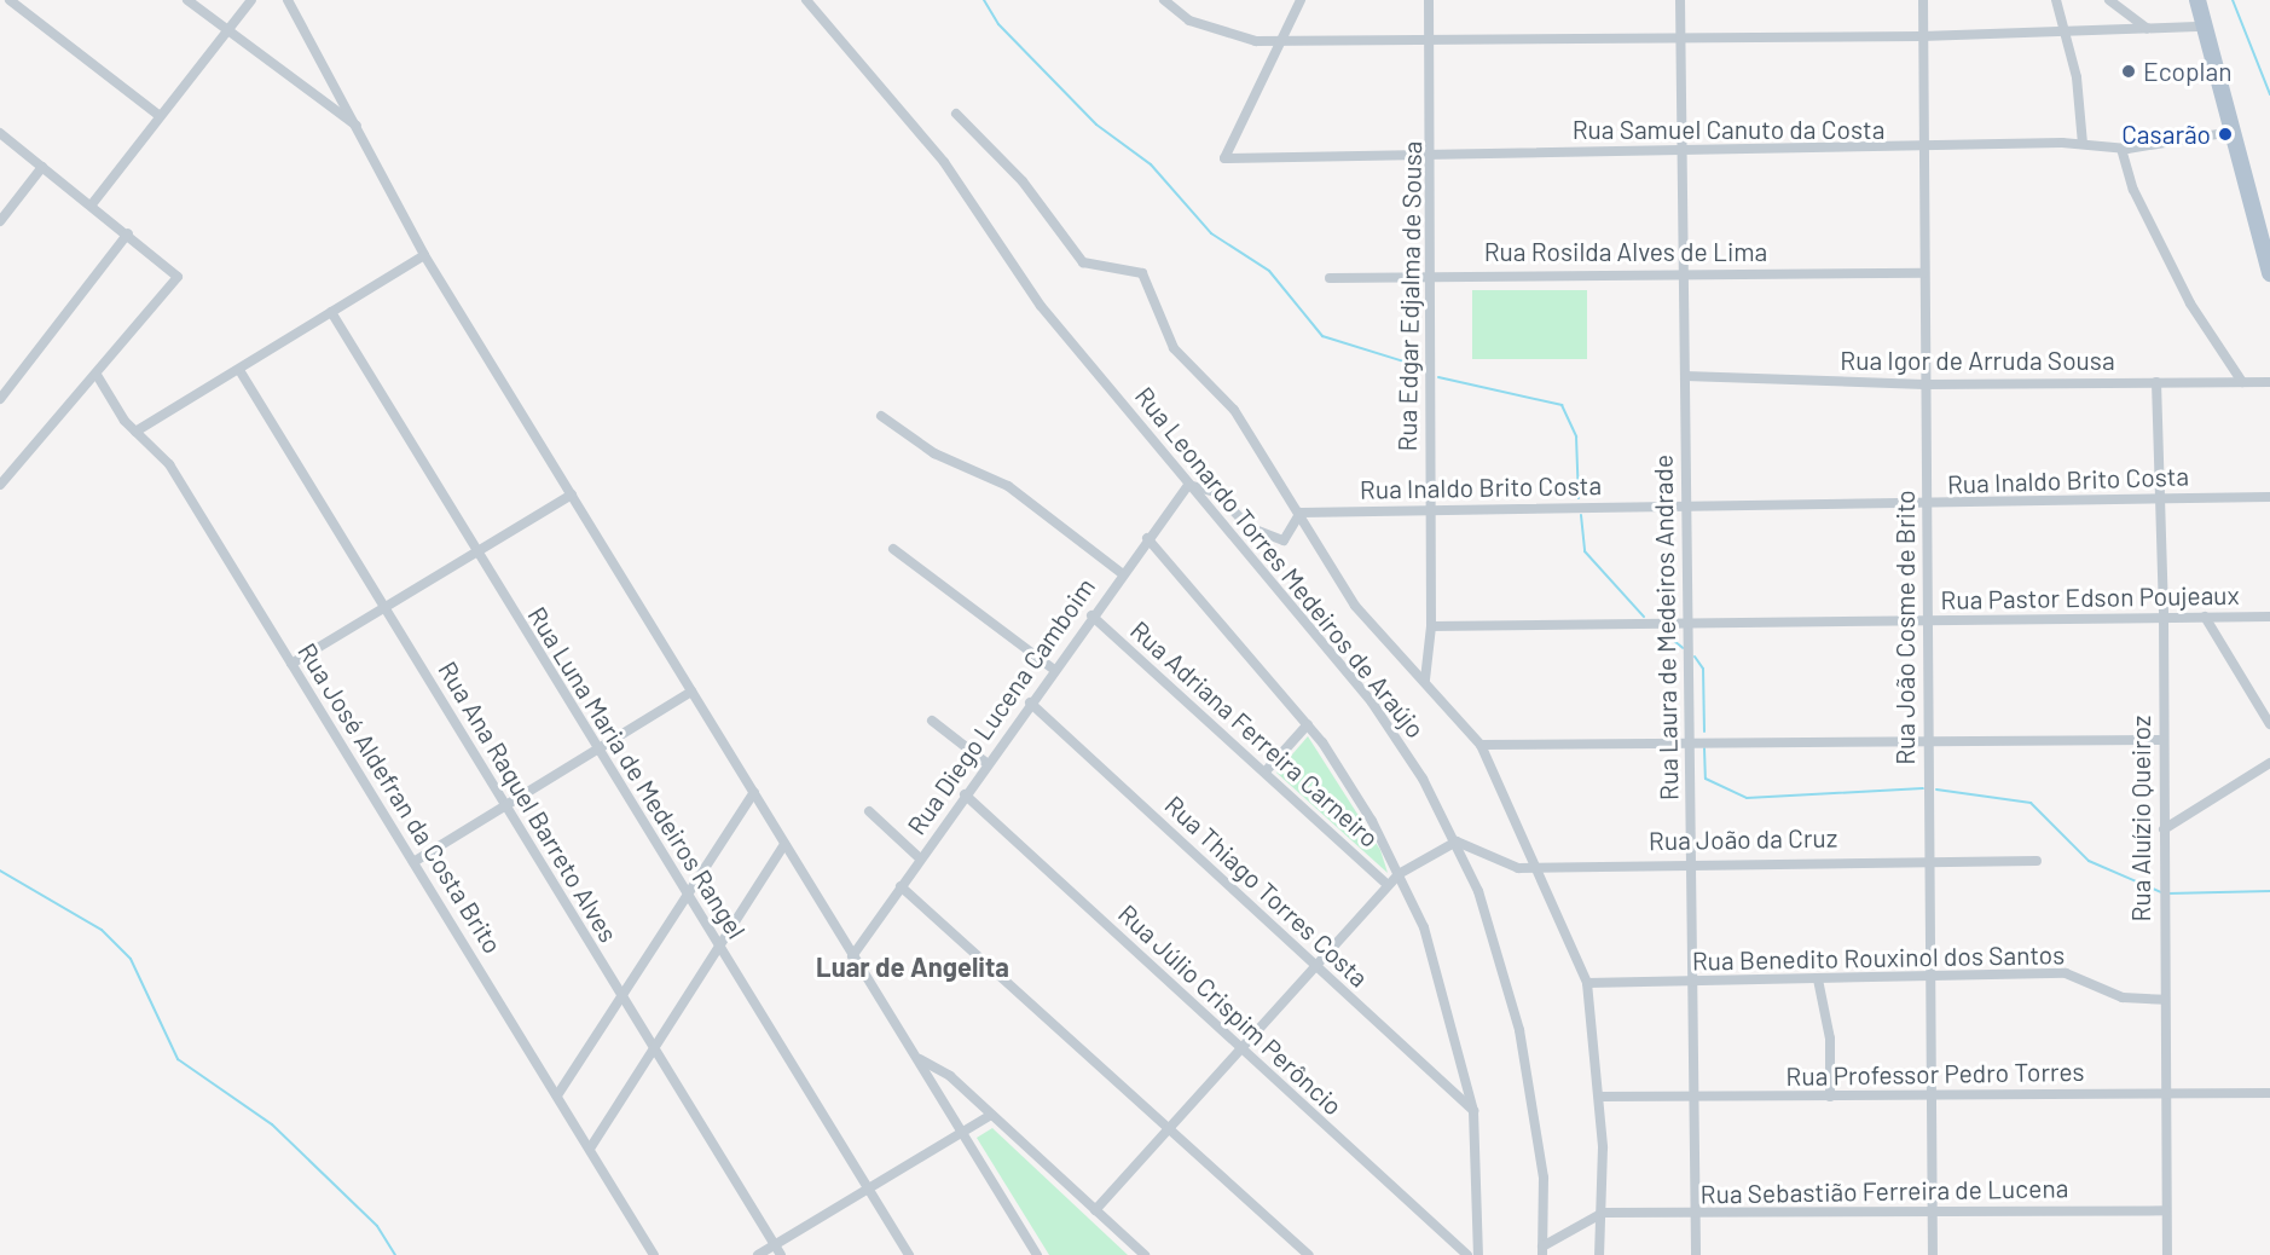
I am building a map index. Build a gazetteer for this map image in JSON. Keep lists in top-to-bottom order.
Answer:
{
  "streets": {
    "street": [
      "Rua Samuel Canuto da Costa",
      "Rua Rosilda Alves de Lima",
      "Rua Edgar Edjalma de Sousa",
      "Rua Igor de Arruda Sousa",
      "Rua Inaldo Brito Costa",
      "Rua Leonardo Torres Medeiros de Araújo",
      "Rua Pastor Edson Poujeaux",
      "Rua Laura de Medeiros Andrade",
      "Rua João Cosme de Brito",
      "Rua Diego Lucena Camboim",
      "Rua Adriana Ferreira Carneiro",
      "Rua Luna Maria de Medeiros Rangel",
      "Rua José Aldefran da Costa Brito",
      "Rua Ana Raquel Barreto Alves",
      "Rua Aluízio Queiroz",
      "Rua João da Cruz",
      "Rua Thiago Torres Costa",
      "Rua Benedito Rouxinol dos Santos",
      "Rua Júlio Crispim Perôncio",
      "Rua Professor Pedro Torres",
      "Rua Sebastião Ferreira de Lucena"
    ]
  },
  "crossings": [
    ["Rua Samuel Canuto da Costa", "Rua Edgar Edjalma de Sousa"],
    ["Rua Samuel Canuto da Costa", "Rua Laura de Medeiros Andrade"],
    ["Rua Samuel Canuto da Costa", "Rua João Cosme de Brito"],
    ["Rua Rosilda Alves de Lima", "Rua Edgar Edjalma de Sousa"],
    ["Rua Rosilda Alves de Lima", "Rua Laura de Medeiros Andrade"],
    ["Rua Rosilda Alves de Lima", "Rua João Cosme de Brito"],
    ["Rua Edgar Edjalma de Sousa", "Rua Inaldo Brito Costa"],
    ["Rua Edgar Edjalma de Sousa", "Rua Pastor Edson Poujeaux"],
    ["Rua Igor de Arruda Sousa", "Rua Laura de Medeiros Andrade"],
    ["Rua Igor de Arruda Sousa", "Rua João Cosme de Brito"],
    ["Rua Igor de Arruda Sousa", "Rua Aluízio Queiroz"],
    ["Rua Inaldo Brito Costa", "Rua Laura de Medeiros Andrade"],
    ["Rua Inaldo Brito Costa", "Rua João Cosme de Brito"],
    ["Rua Inaldo Brito Costa", "Rua Aluízio Queiroz"],
    ["Rua Leonardo Torres Medeiros de Araújo", "Rua Diego Lucena Camboim"],
    ["Rua Leonardo Torres Medeiros de Araújo", "Rua João da Cruz"],
    ["Rua Pastor Edson Poujeaux", "Rua Laura de Medeiros Andrade"],
    ["Rua Pastor Edson Poujeaux", "Rua João Cosme de Brito"],
    ["Rua Pastor Edson Poujeaux", "Rua Aluízio Queiroz"],
    ["Rua Laura de Medeiros Andrade", "Rua João da Cruz"],
    ["Rua Laura de Medeiros Andrade", "Rua Benedito Rouxinol dos Santos"],
    ["Rua Laura de Medeiros Andrade", "Rua Professor Pedro Torres"],
    ["Rua Laura de Medeiros Andrade", "Rua Sebastião Ferreira de Lucena"],
    ["Rua João Cosme de Brito", "Rua João da Cruz"],
    ["Rua João Cosme de Brito", "Rua Benedito Rouxinol dos Santos"],
    ["Rua João Cosme de Brito", "Rua Professor Pedro Torres"],
    ["Rua João Cosme de Brito", "Rua Sebastião Ferreira de Lucena"],
    ["Rua Diego Lucena Camboim", "Rua Adriana Ferreira Carneiro"],
    ["Rua Diego Lucena Camboim", "Rua Thiago Torres Costa"],
    ["Rua Diego Lucena Camboim", "Rua Júlio Crispim Perôncio"],
    ["Rua Aluízio Queiroz", "Rua Benedito Rouxinol dos Santos"],
    ["Rua Aluízio Queiroz", "Rua Professor Pedro Torres"],
    ["Rua Aluízio Queiroz", "Rua Sebastião Ferreira de Lucena"]
  ],
  "districts": ["Luar de Angelita"],
  "places": ["Ecoplan", "Casarão"]
}
